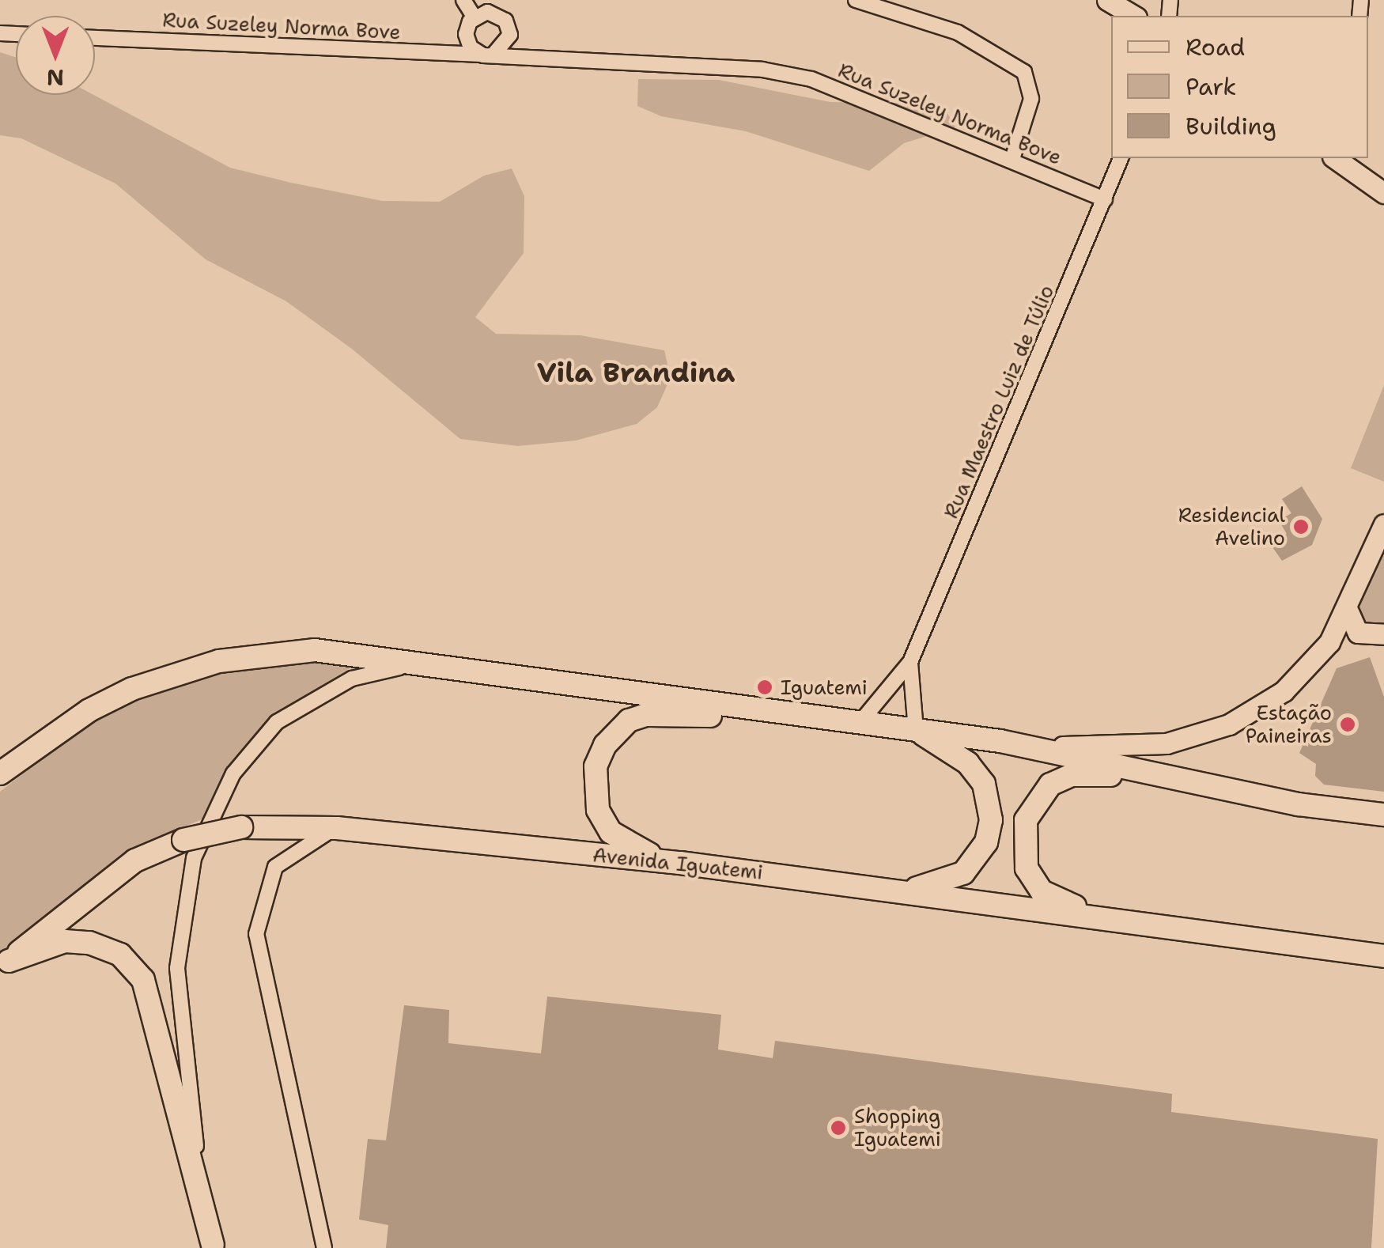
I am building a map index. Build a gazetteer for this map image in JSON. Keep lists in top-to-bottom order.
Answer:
{
  "streets": {
    "main road": ["Avenida Iguatemi"],
    "street": ["Rua Suzeley Norma Bove", "Rua Maestro Luiz de Túlio"]
  },
  "crossings": [
    ["Rua Suzeley Norma Bove", "Rua Maestro Luiz de Túlio"]
  ],
  "districts": ["Vila Brandina"],
  "places": [
    "Residencial Avelino",
    "Iguatemi",
    "Estação Paineiras",
    "Shopping Iguatemi"
  ],
  "legend": ["Road", "Park", "Building"],
  "north": "bottom"
}
